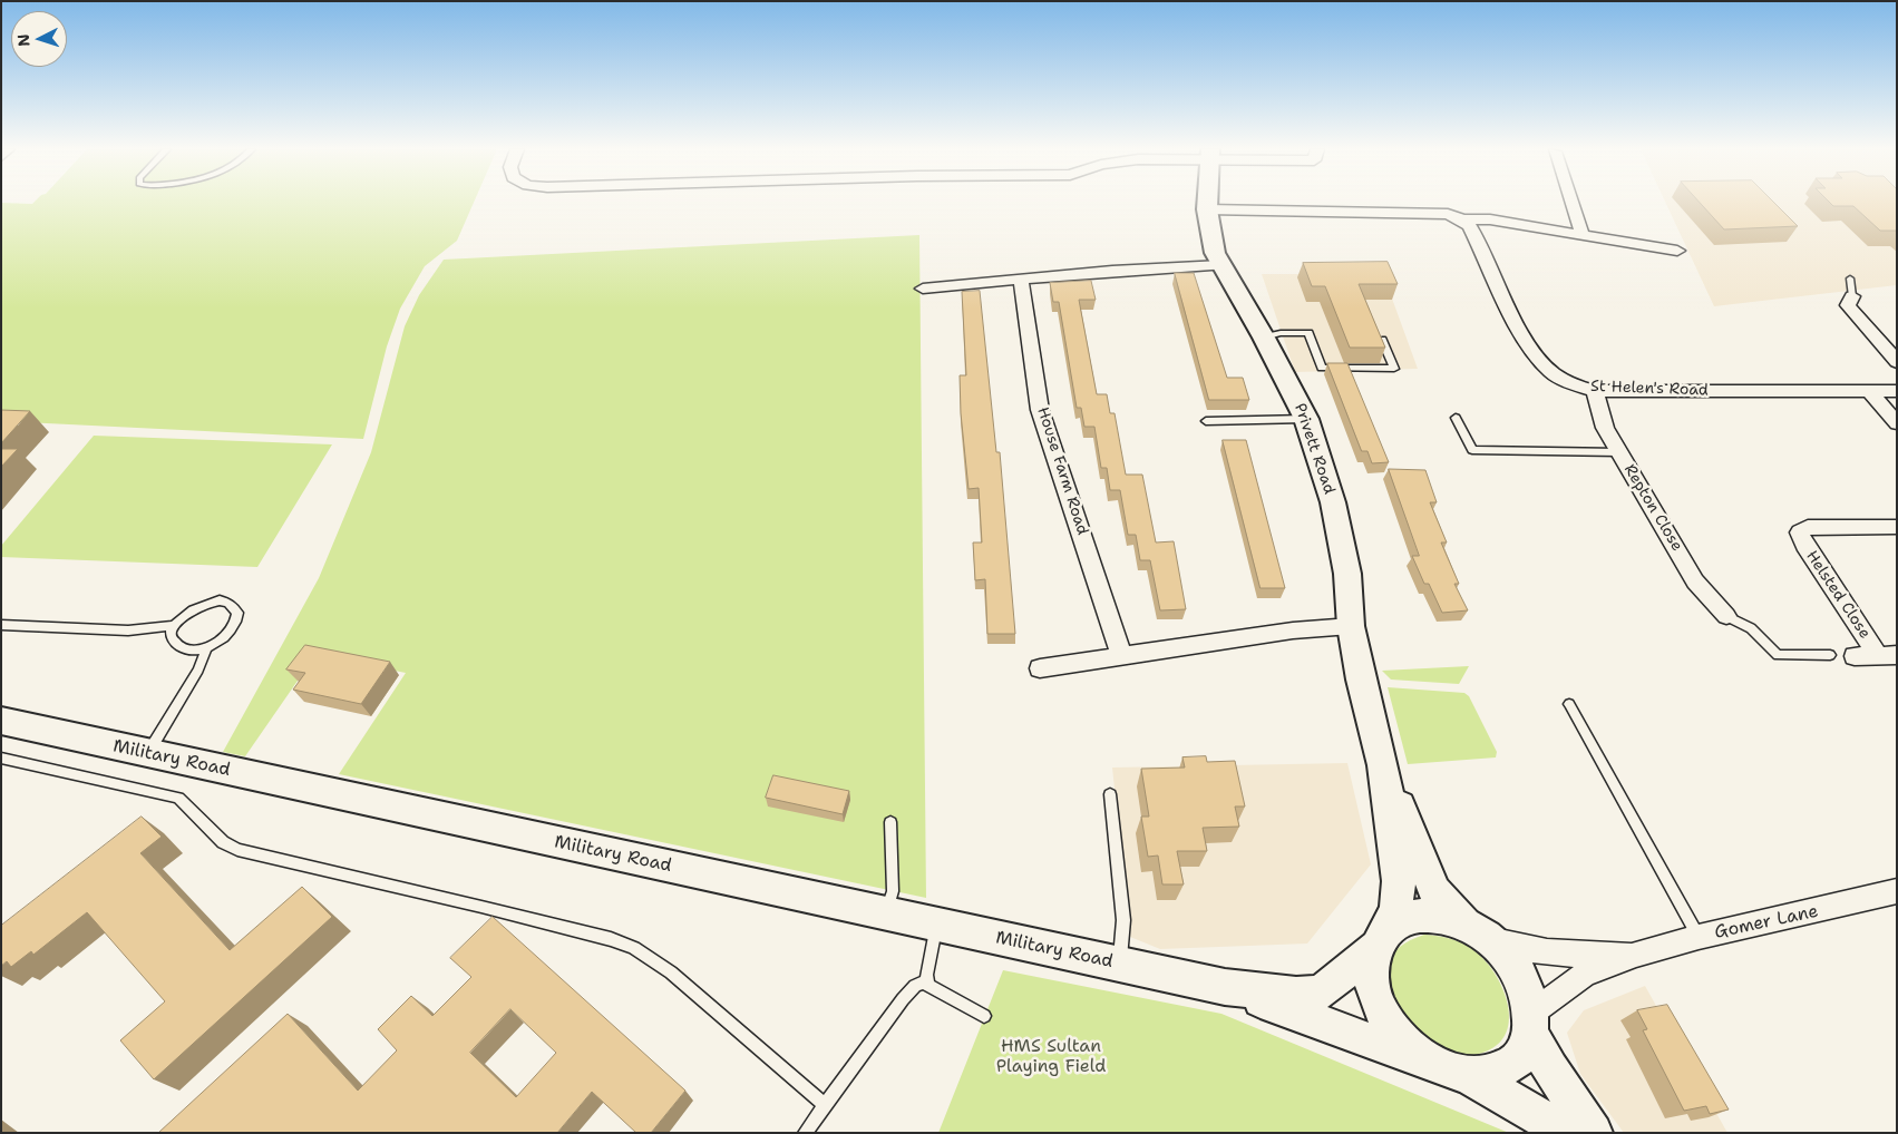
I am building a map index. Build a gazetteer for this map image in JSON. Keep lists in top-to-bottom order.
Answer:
{
  "streets": {
    "main road": ["Privett Road", "Military Road"],
    "street": [
      "St Helen's Road",
      "House Farm Road",
      "Repton Close",
      "Helsted Close",
      "Gomer Lane"
    ]
  },
  "crossings": [
    ["St Helen's Road", "Repton Close"],
    ["Privett Road", "Military Road"],
    ["Privett Road", "Gomer Lane"],
    ["Military Road", "Gomer Lane"]
  ],
  "parks": ["HMS Sultan Playing Field"],
  "north": "left"
}
